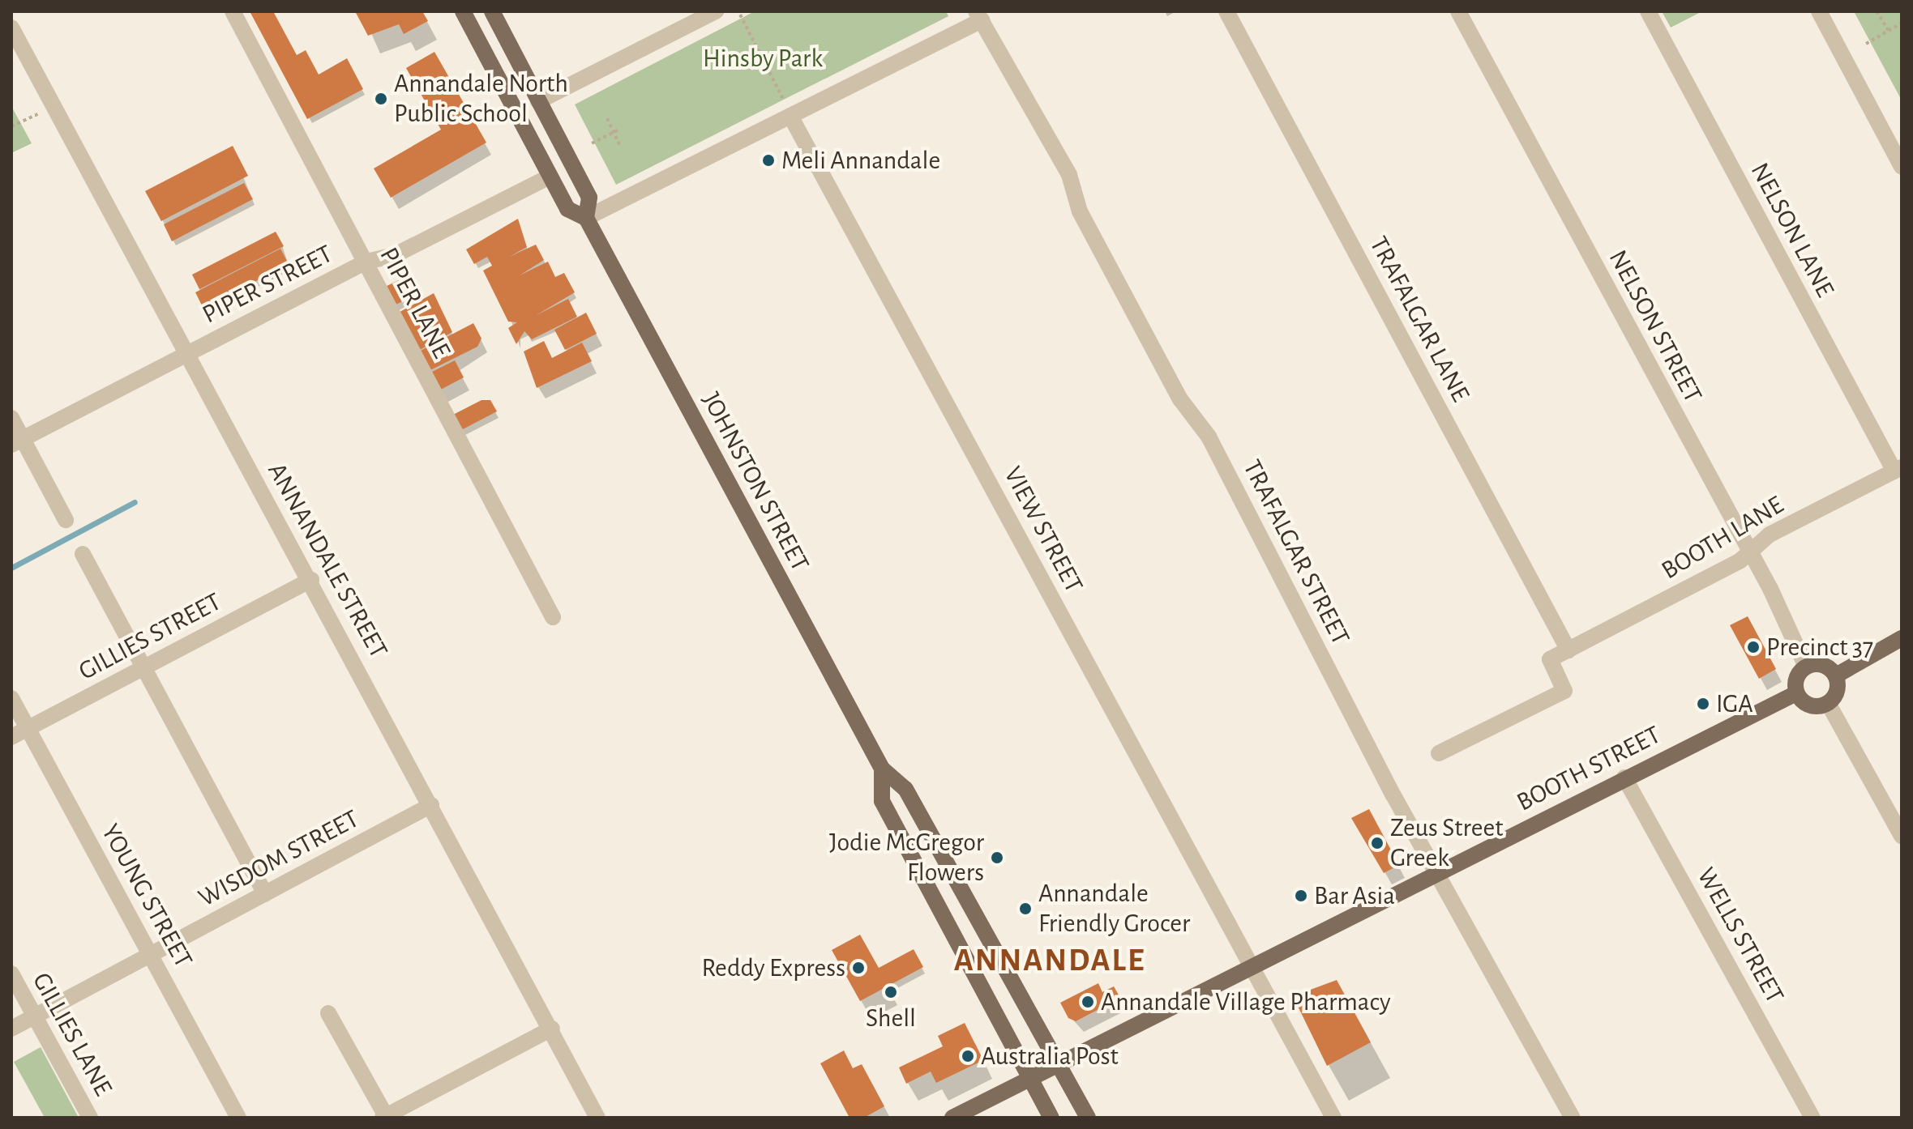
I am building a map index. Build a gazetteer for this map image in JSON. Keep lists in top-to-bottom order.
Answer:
{
  "streets": {
    "main road": ["JOHNSTON STREET", "BOOTH STREET"],
    "street": [
      "NELSON LANE",
      "PIPER STREET",
      "PIPER LANE",
      "TRAFALGAR LANE",
      "NELSON STREET",
      "VIEW STREET",
      "BOOTH LANE",
      "TRAFALGAR STREET",
      "ANNANDALE STREET",
      "GILLIES STREET",
      "WISDOM STREET",
      "YOUNG STREET",
      "WELLS STREET",
      "GILLIES LANE"
    ]
  },
  "crossings": [
    ["NELSON LANE", "BOOTH LANE"],
    ["PIPER STREET", "PIPER LANE"],
    ["PIPER STREET", "JOHNSTON STREET"],
    ["PIPER STREET", "ANNANDALE STREET"],
    ["TRAFALGAR LANE", "BOOTH LANE"],
    ["NELSON STREET", "BOOTH LANE"],
    ["NELSON STREET", "BOOTH STREET"],
    ["JOHNSTON STREET", "BOOTH STREET"],
    ["VIEW STREET", "BOOTH STREET"],
    ["TRAFALGAR STREET", "BOOTH STREET"],
    ["ANNANDALE STREET", "GILLIES STREET"],
    ["ANNANDALE STREET", "WISDOM STREET"],
    ["GILLIES STREET", "YOUNG STREET"],
    ["BOOTH STREET", "WELLS STREET"],
    ["WISDOM STREET", "YOUNG STREET"],
    ["WISDOM STREET", "GILLIES LANE"]
  ],
  "districts": ["ANNANDALE"],
  "parks": ["Hinsby Park"],
  "places": [
    "Annandale North Public School",
    "Meli Annandale",
    "Precinct 37",
    "IGA",
    "Zeus Street Greek",
    "Jodie McGregor Flowers",
    "Bar Asia",
    "Annandale Friendly Grocer",
    "Reddy Express",
    "Shell",
    "Annandale Village Pharmacy",
    "Australia Post"
  ]
}
